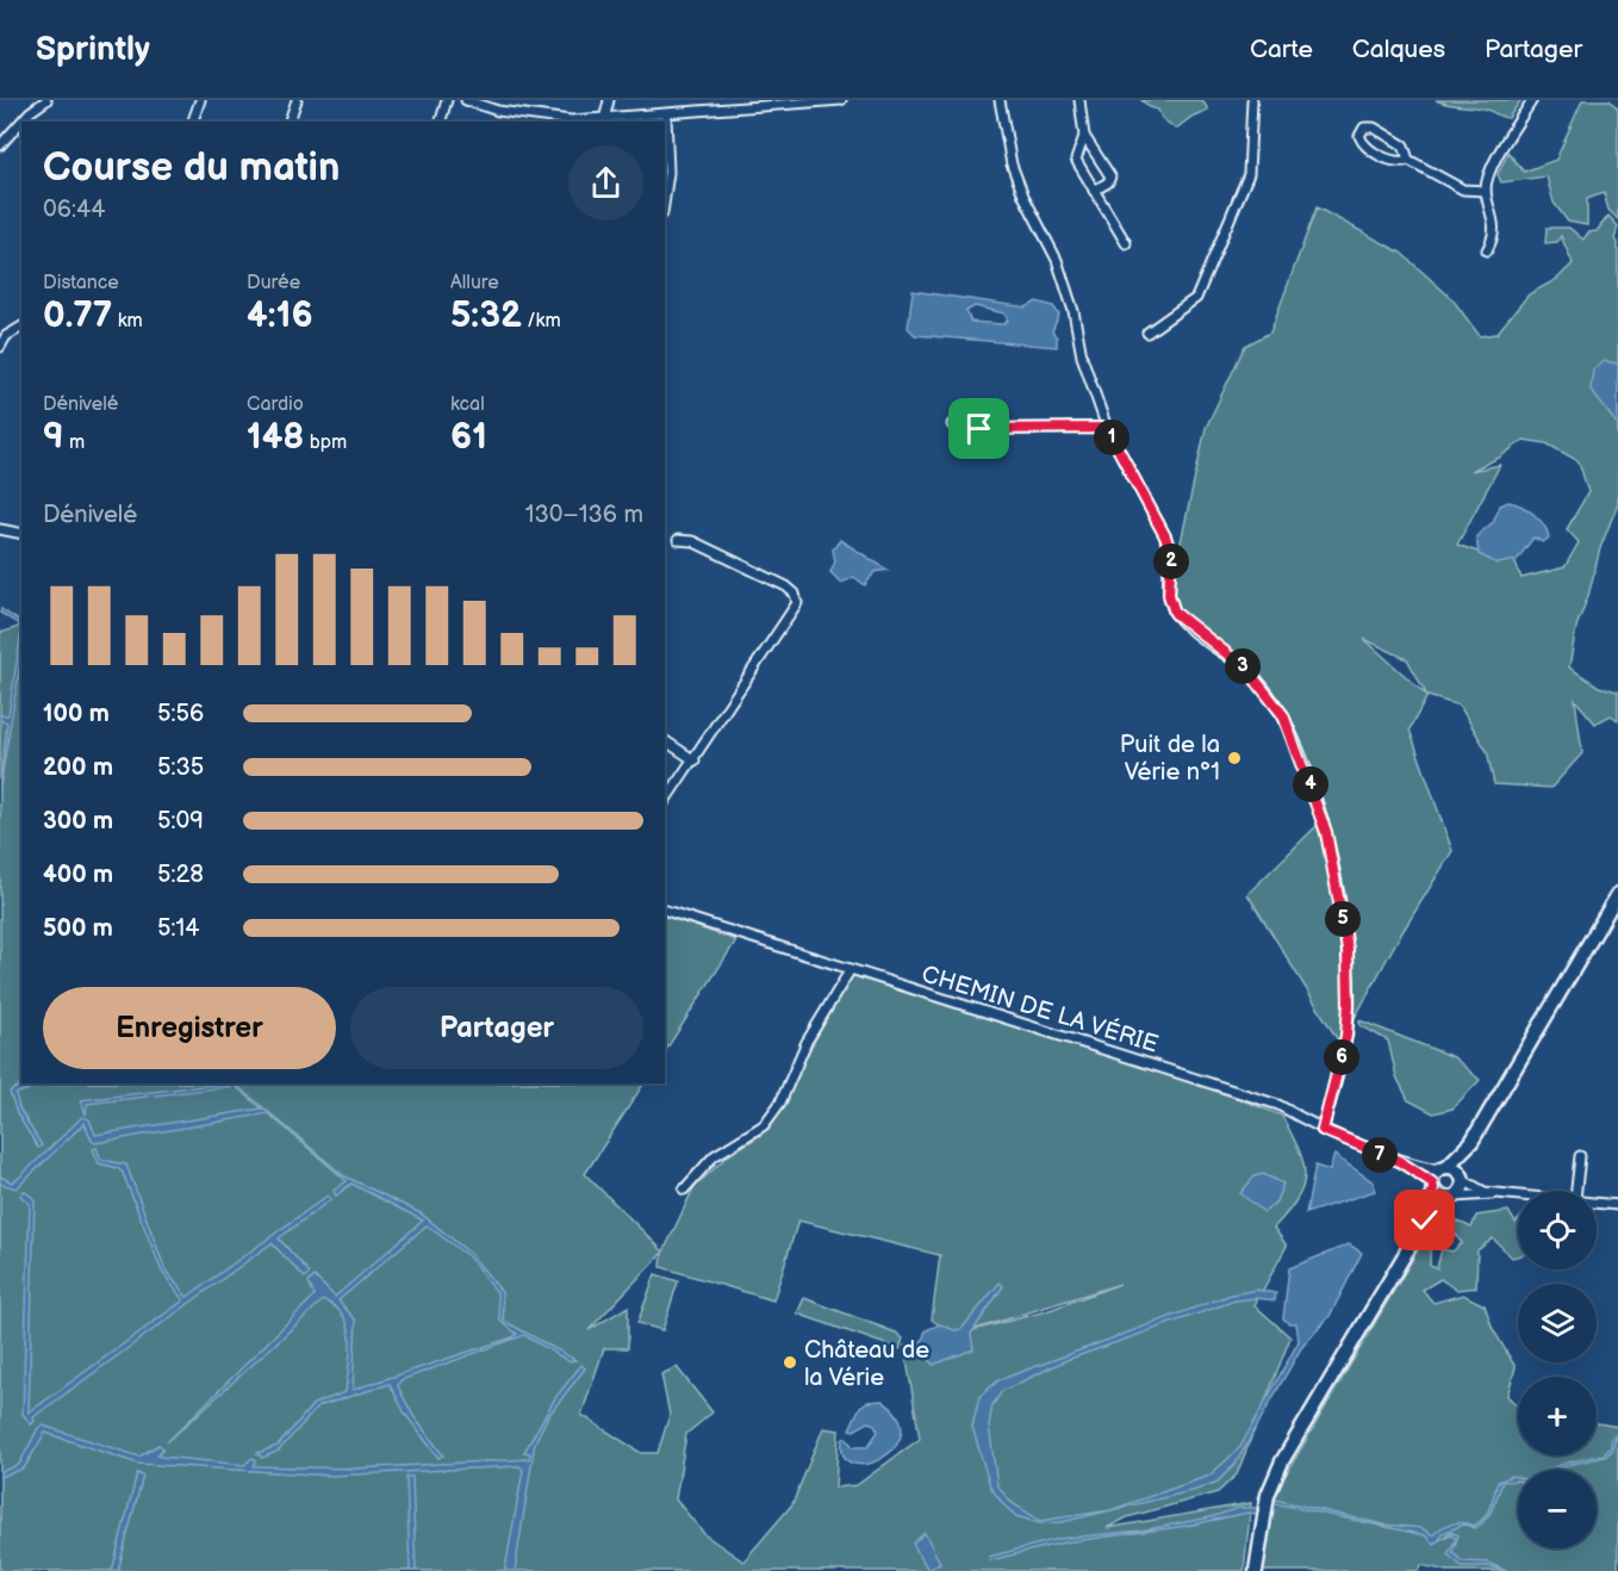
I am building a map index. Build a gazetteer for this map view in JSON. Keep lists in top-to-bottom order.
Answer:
{
  "streets": {
    "street": ["CHEMIN DE LA VÉRIE"]
  },
  "places": ["Puit de la Vérie n°1", "Château de la Vérie"],
  "page": {
    "header": "Sprintly",
    "nav": ["Carte", "Calques", "Partager"],
    "heading": ["Course du matin", "06:44"],
    "stats": [
      ["Distance", "0.77 km"],
      ["Durée", "4:16"],
      ["Allure", "5:32 /km"],
      ["Dénivelé", "9 m"],
      ["Cardio", "148 bpm"],
      ["kcal", "61"]
    ],
    "pins": [
      "1",
      "2",
      "3",
      "4",
      "5",
      "6",
      "7"
    ],
    "chart": ["Dénivelé", "130–136 m"],
    "list": [
      {
        "name": "100 m",
        "note": "5:56"
      },
      {
        "name": "200 m",
        "note": "5:35"
      },
      {
        "name": "300 m",
        "note": "5:09"
      },
      {
        "name": "400 m",
        "note": "5:28"
      },
      {
        "name": "500 m",
        "note": "5:14"
      }
    ],
    "buttons": ["Enregistrer", "Partager"],
    "map_buttons": ["+", "−"]
  }
}
